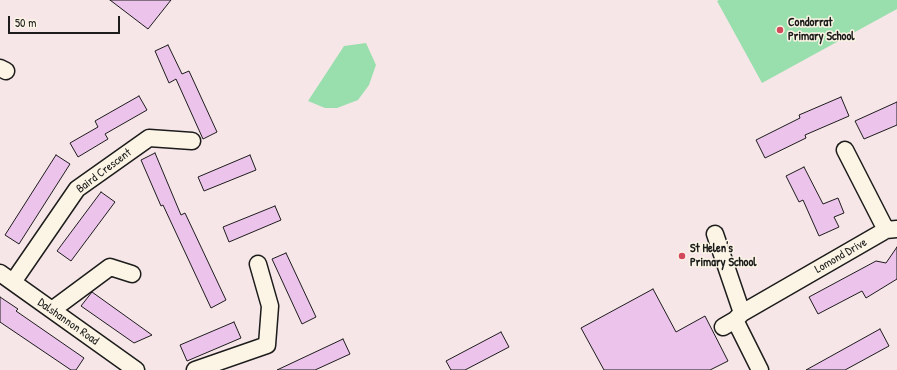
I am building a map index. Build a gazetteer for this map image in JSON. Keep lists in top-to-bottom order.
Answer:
{
  "streets": {
    "street": ["Baird Crescent", "Lomond Drive", "Dalshannon Road"]
  },
  "crossings": [
    ["Baird Crescent", "Dalshannon Road"]
  ],
  "places": ["Condorrat Primary School", "St Helen's Primary School"],
  "scale_bar": "50 m"
}
